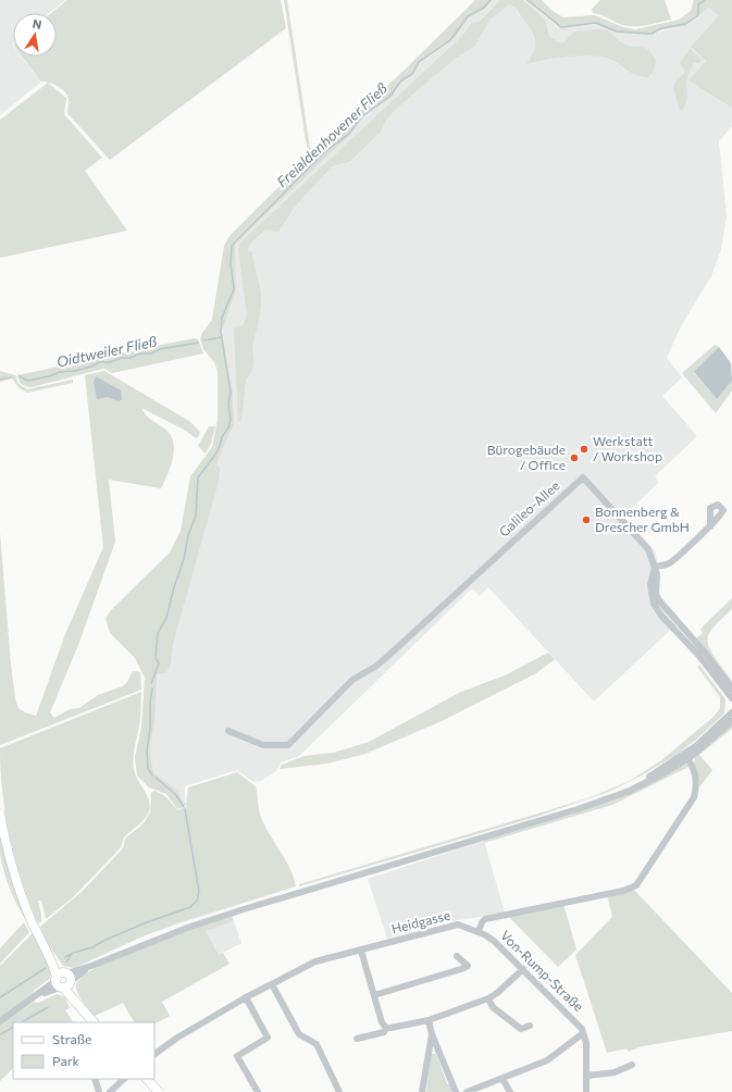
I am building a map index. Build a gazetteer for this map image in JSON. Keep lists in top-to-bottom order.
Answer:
{
  "streets": {
    "street": ["Galileo-Allee", "Heidgasse", "Von-Rump-Straße"]
  },
  "crossings": [
    ["Heidgasse", "Von-Rump-Straße"]
  ],
  "water": ["Freialdenhovener Fließ", "Oidtweiler Fließ"],
  "places": ["Werkstatt / Workshop", "Bürogebäude / Office", "Bonnenberg & Drescher GmbH"],
  "legend": ["Straße", "Park"],
  "north": "top"
}
